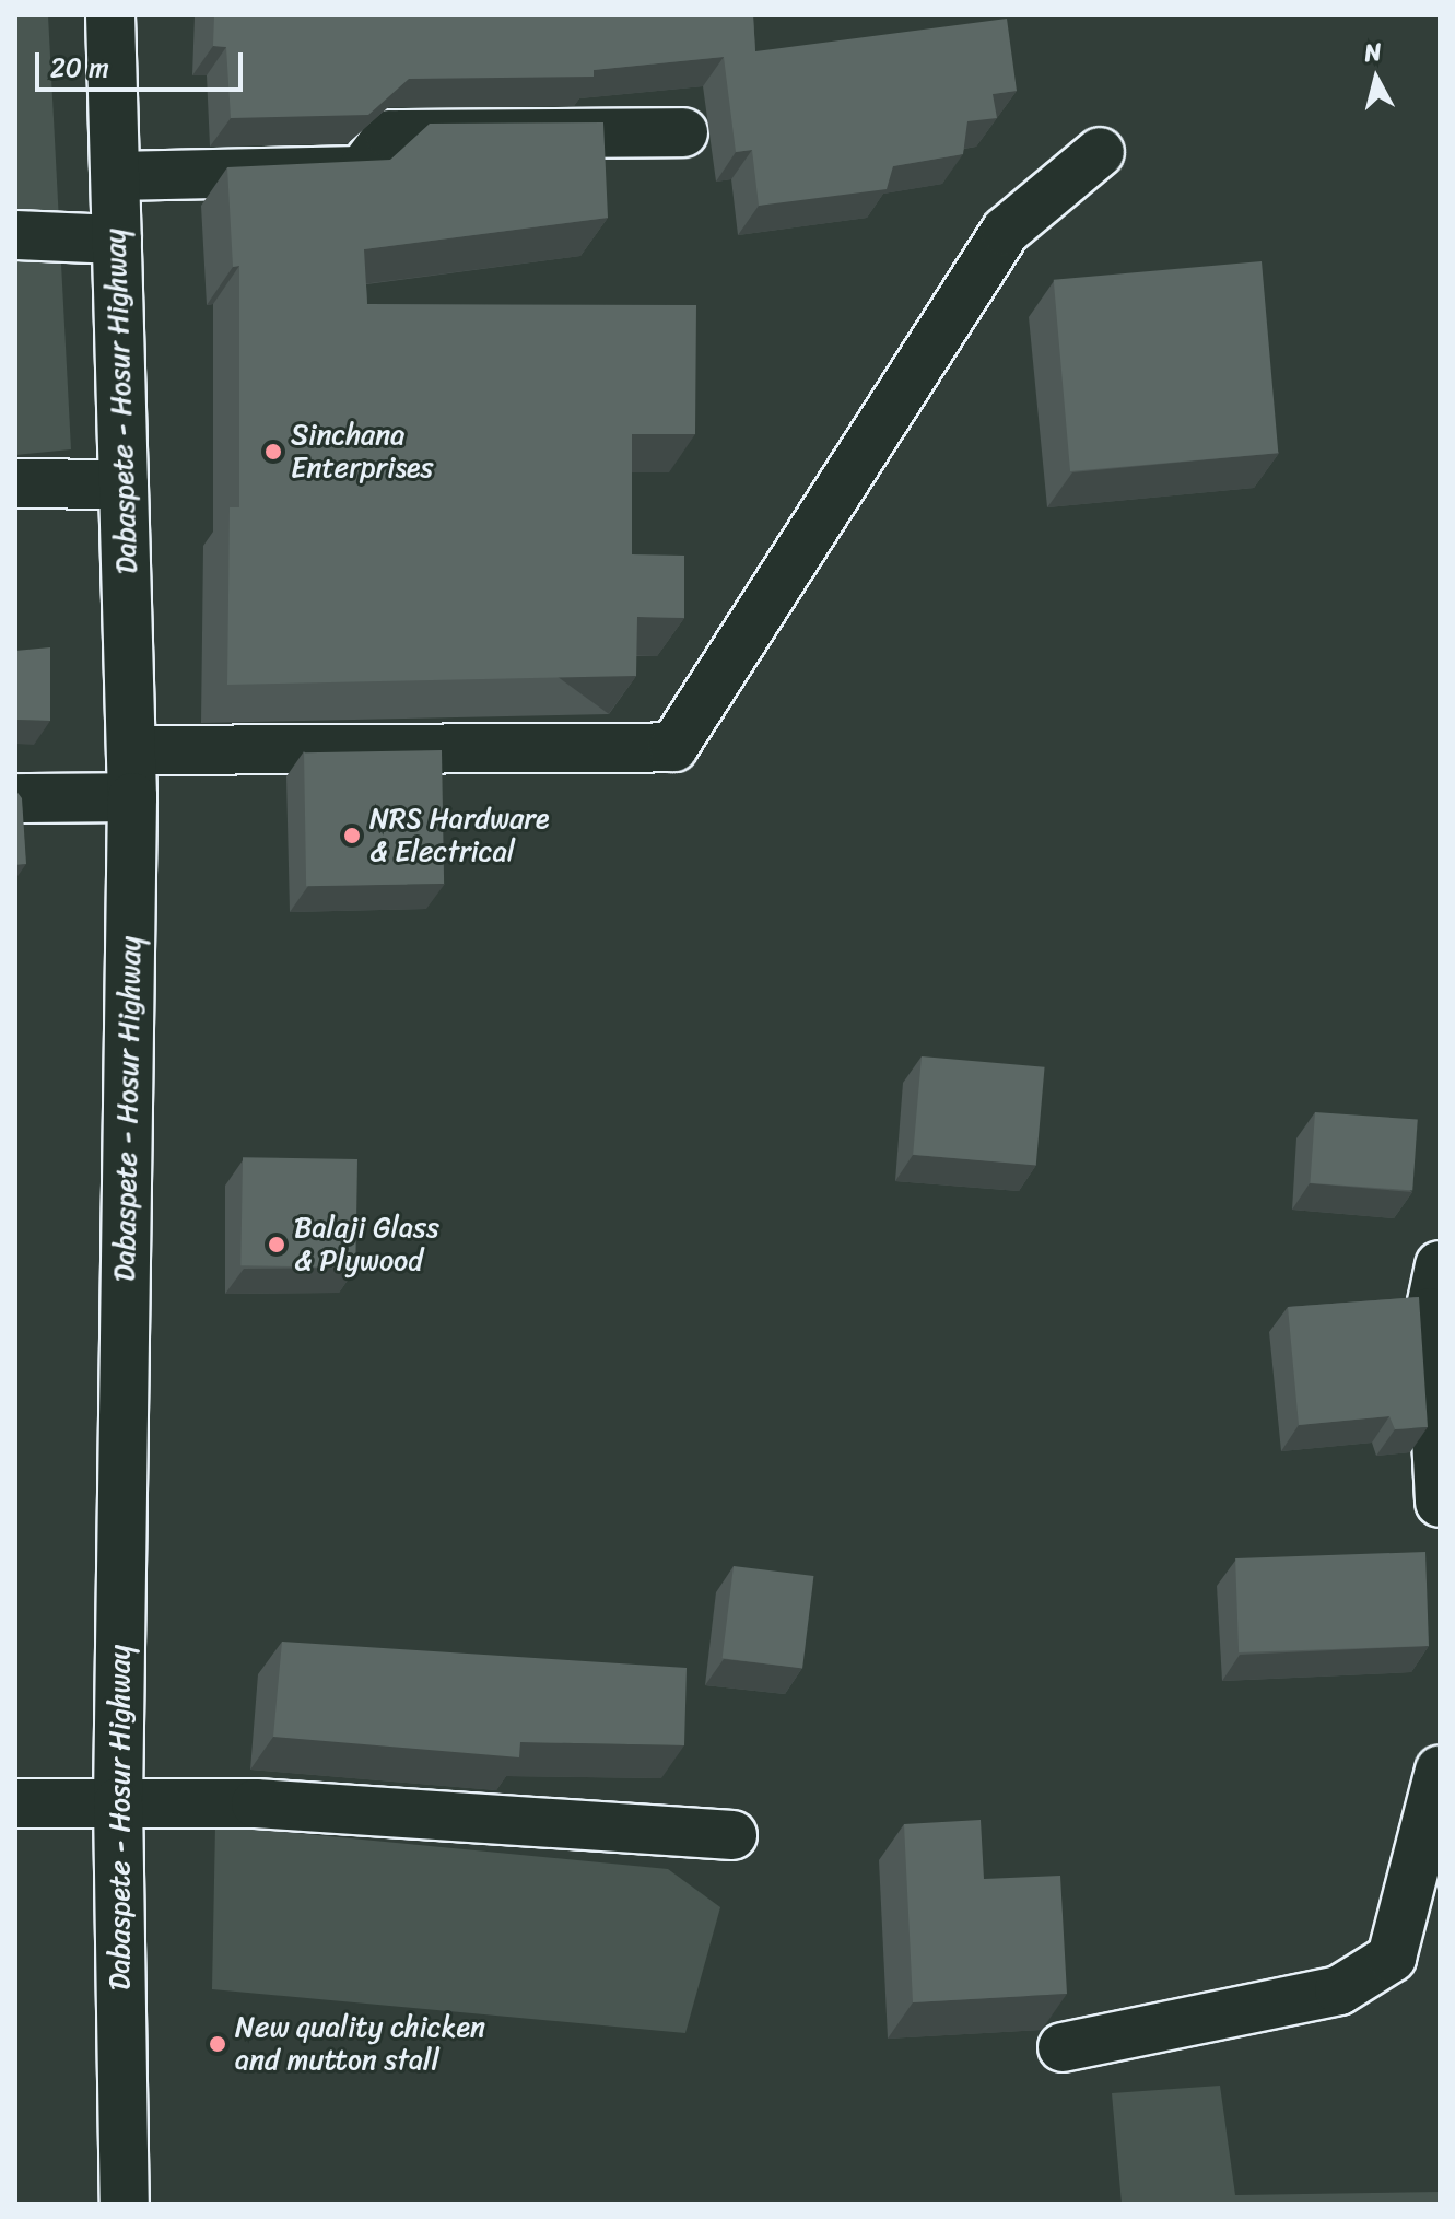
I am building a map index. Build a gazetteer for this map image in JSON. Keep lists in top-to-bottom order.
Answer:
{
  "streets": {
    "main road": ["Dabaspete - Hosur Highway"]
  },
  "places": [
    "Sinchana Enterprises",
    "NRS Hardware & Electrical",
    "Balaji Glass & Plywood",
    "New quality chicken and mutton stall"
  ],
  "scale_bar": "20 m",
  "north": "top"
}
